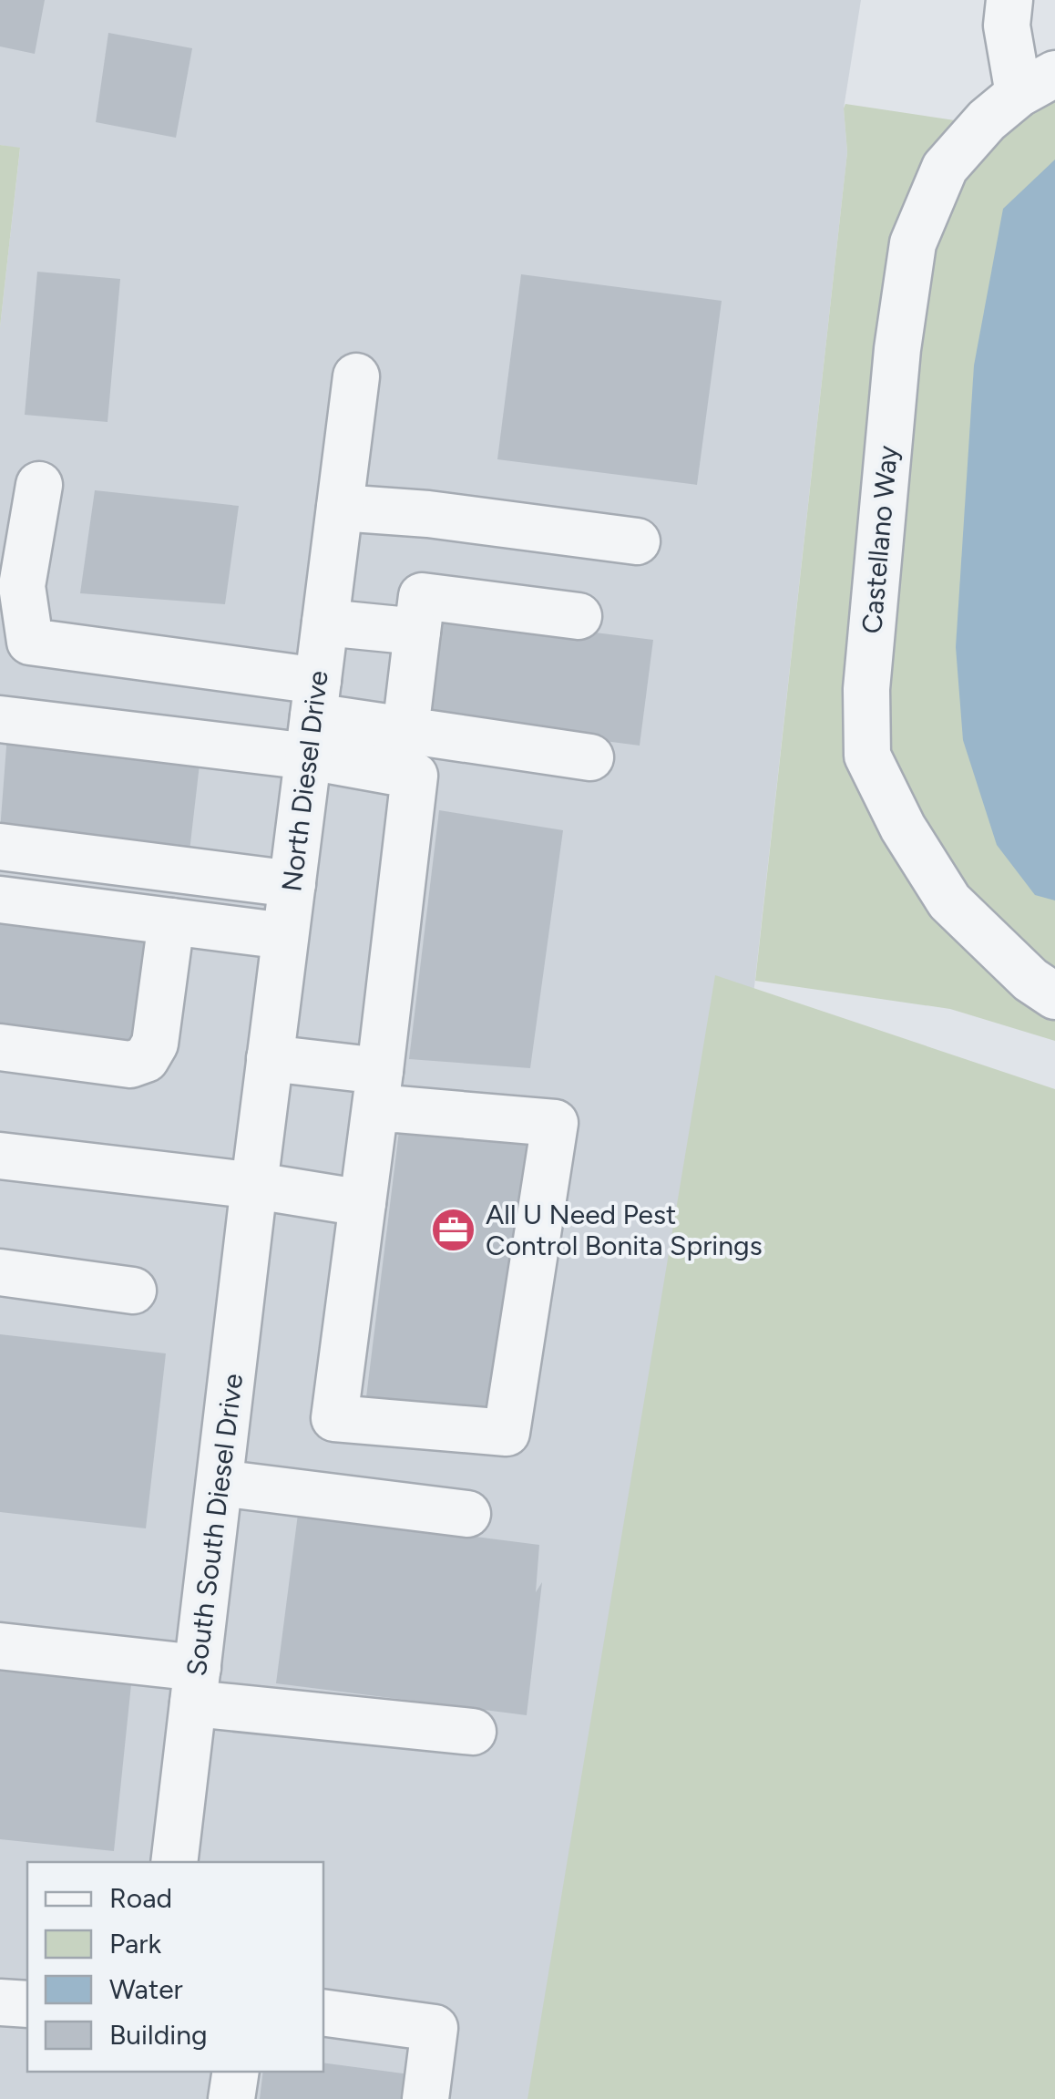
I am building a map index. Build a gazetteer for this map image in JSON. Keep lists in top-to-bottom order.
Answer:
{
  "streets": {
    "street": ["Castellano Way", "North Diesel Drive", "South South Diesel Drive"]
  },
  "crossings": [
    ["North Diesel Drive", "South South Diesel Drive"]
  ],
  "places": {
    "office": ["All U Need Pest Control Bonita Springs"]
  },
  "legend": [
    "Road",
    "Park",
    "Water",
    "Building"
  ]
}
